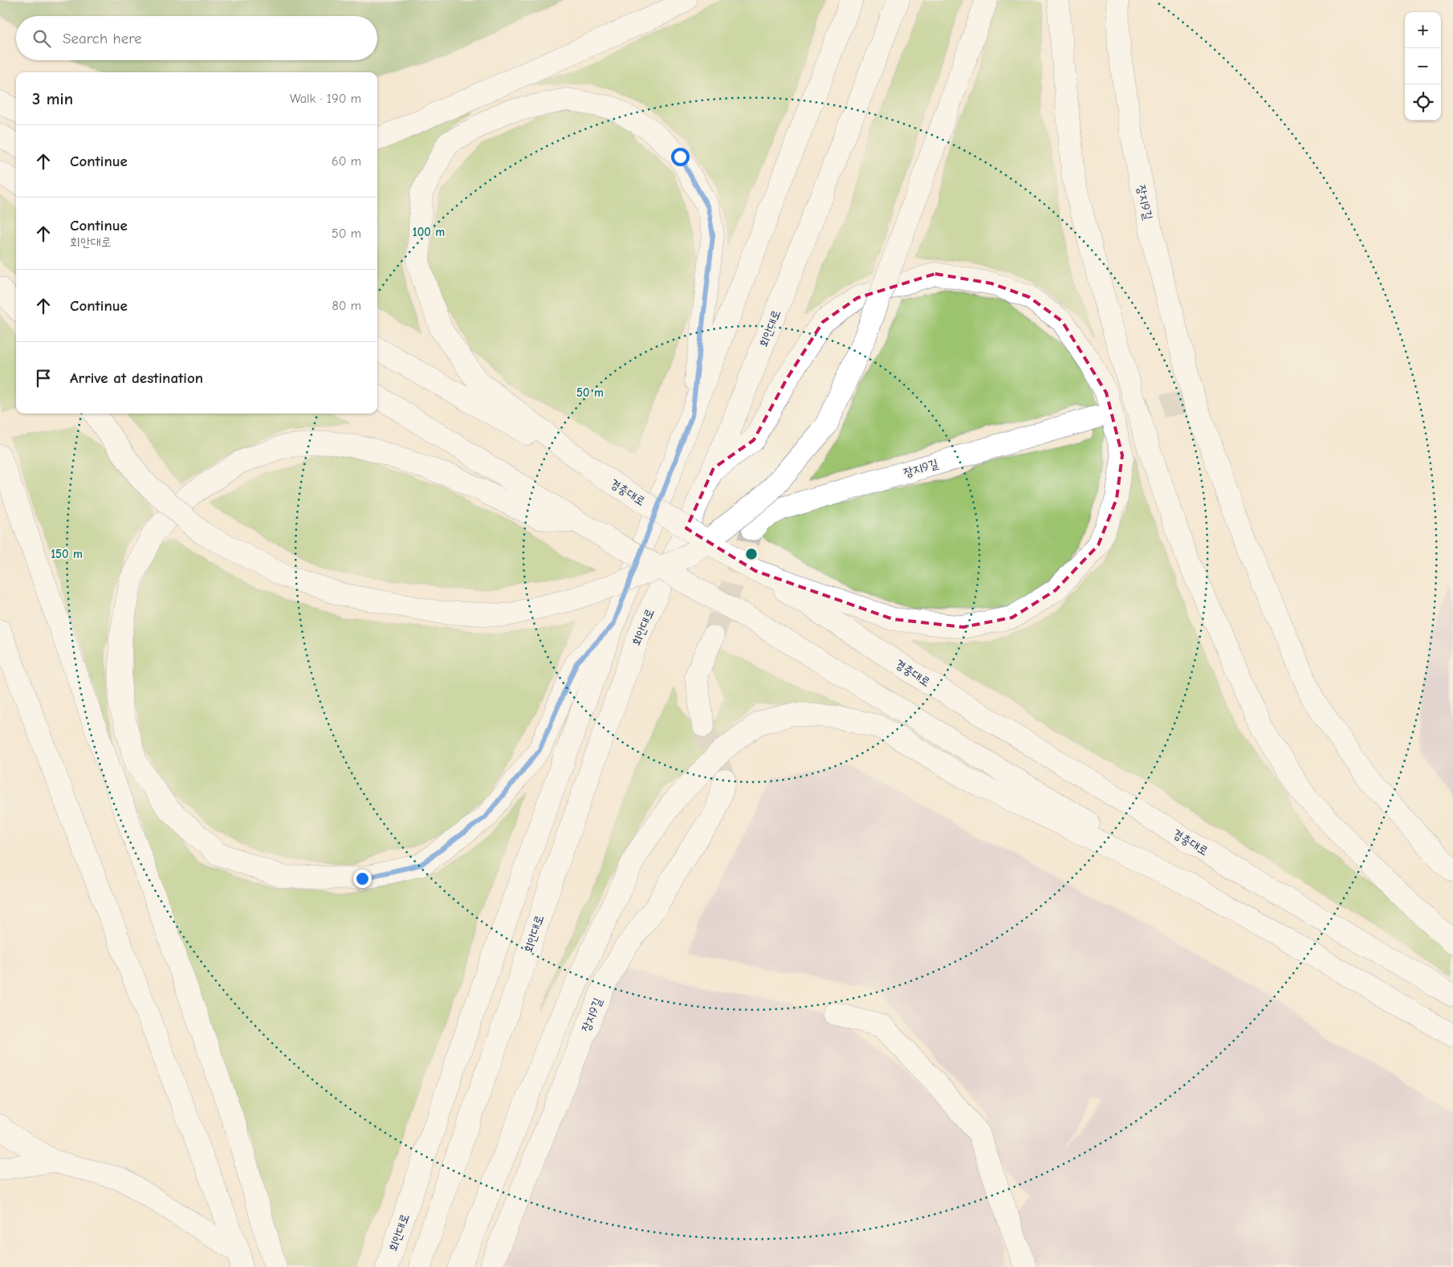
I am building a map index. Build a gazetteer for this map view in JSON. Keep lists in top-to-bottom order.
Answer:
{
  "streets": {
    "main road": ["장지9길", "회안대로", "경충대로"]
  },
  "page": {
    "map_buttons": ["+", "−"],
    "search": "Search here",
    "heading": ["3 min", "Walk · 190 m"],
    "list": [
      ["Continue", "60 m"],
      ["Continue", "회안대로", "50 m"],
      ["Continue", "80 m"],
      "Arrive at destination"
    ]
  },
  "rings": ["100 m", "50 m", "150 m"]
}
